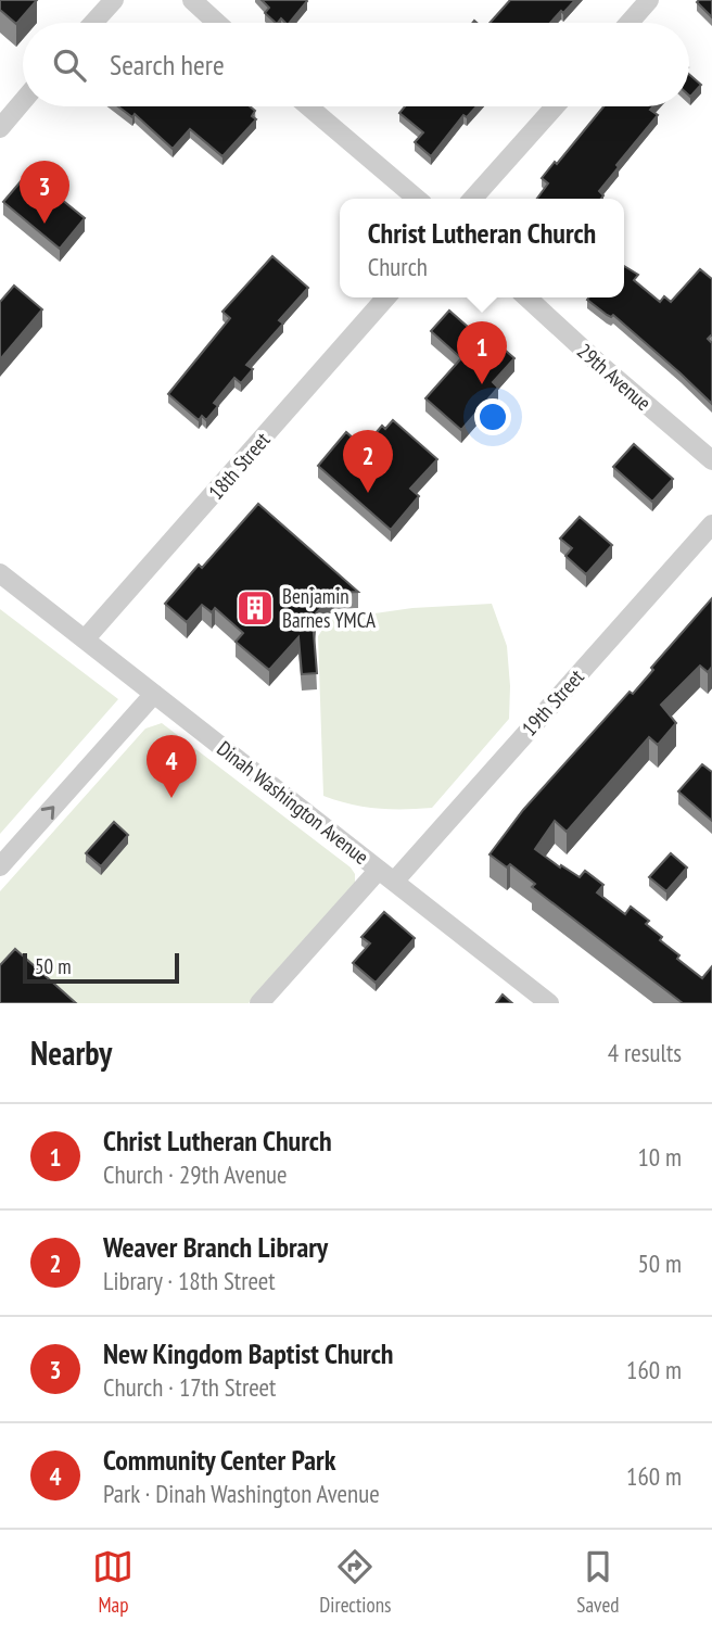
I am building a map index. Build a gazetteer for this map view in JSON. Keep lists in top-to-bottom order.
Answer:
{
  "streets": {
    "street": [
      "29th Avenue",
      "18th Street",
      "19th Street",
      "Dinah Washington Avenue"
    ]
  },
  "crossings": [
    ["18th Street", "Dinah Washington Avenue"],
    ["19th Street", "Dinah Washington Avenue"]
  ],
  "places": {
    "building": ["Benjamin Barnes YMCA"]
  },
  "scale_bar": "50 m",
  "page": {
    "search": "Search here",
    "pins": [
      "3",
      "1",
      "2",
      "4"
    ],
    "popup": ["Christ Lutheran Church", "Church"],
    "scale": "50 m",
    "heading": ["Nearby", "4 results"],
    "list": [
      {
        "mark": "1",
        "name": "Christ Lutheran Church",
        "note": "Church · 29th Avenue",
        "value": "10 m"
      },
      {
        "mark": "2",
        "name": "Weaver Branch Library",
        "note": "Library · 18th Street",
        "value": "50 m"
      },
      {
        "mark": "3",
        "name": "New Kingdom Baptist Church",
        "note": "Church · 17th Street",
        "value": "160 m"
      },
      {
        "mark": "4",
        "name": "Community Center Park",
        "note": "Park · Dinah Washington Avenue",
        "value": "160 m"
      }
    ],
    "nav": ["Map", "Directions", "Saved"]
  }
}
